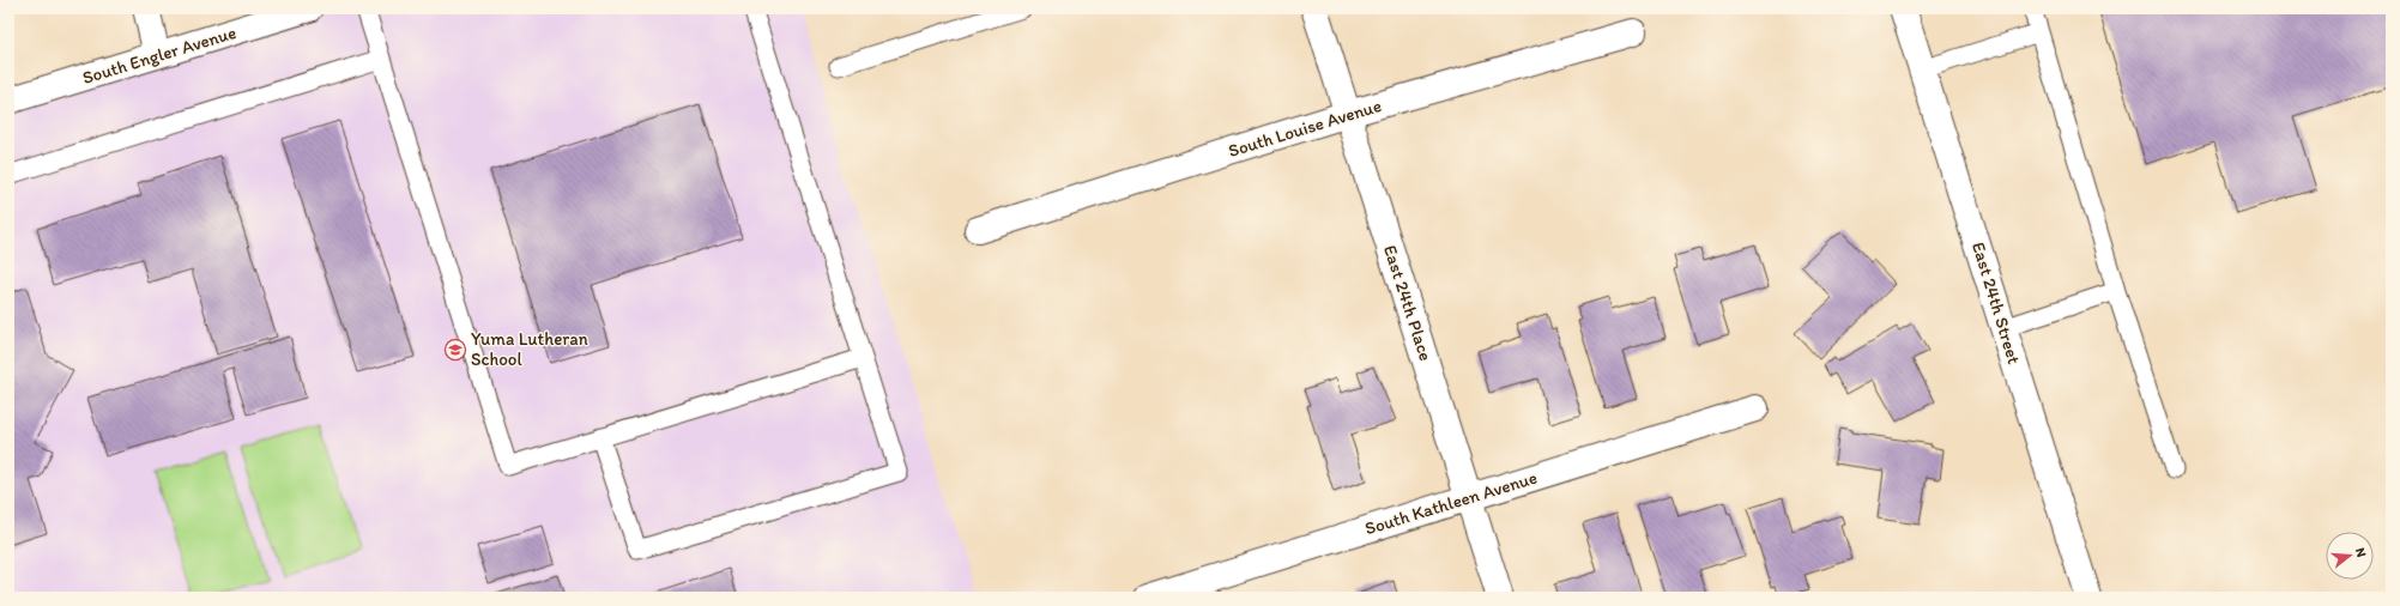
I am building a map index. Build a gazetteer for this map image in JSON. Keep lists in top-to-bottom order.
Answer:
{
  "streets": {
    "street": [
      "South Engler Avenue",
      "South Louise Avenue",
      "East 24th Place",
      "East 24th Street",
      "South Kathleen Avenue"
    ]
  },
  "crossings": [
    ["South Louise Avenue", "East 24th Place"],
    ["East 24th Place", "South Kathleen Avenue"]
  ],
  "places": {
    "school or university": ["Yuma Lutheran School"]
  },
  "north": "right"
}
